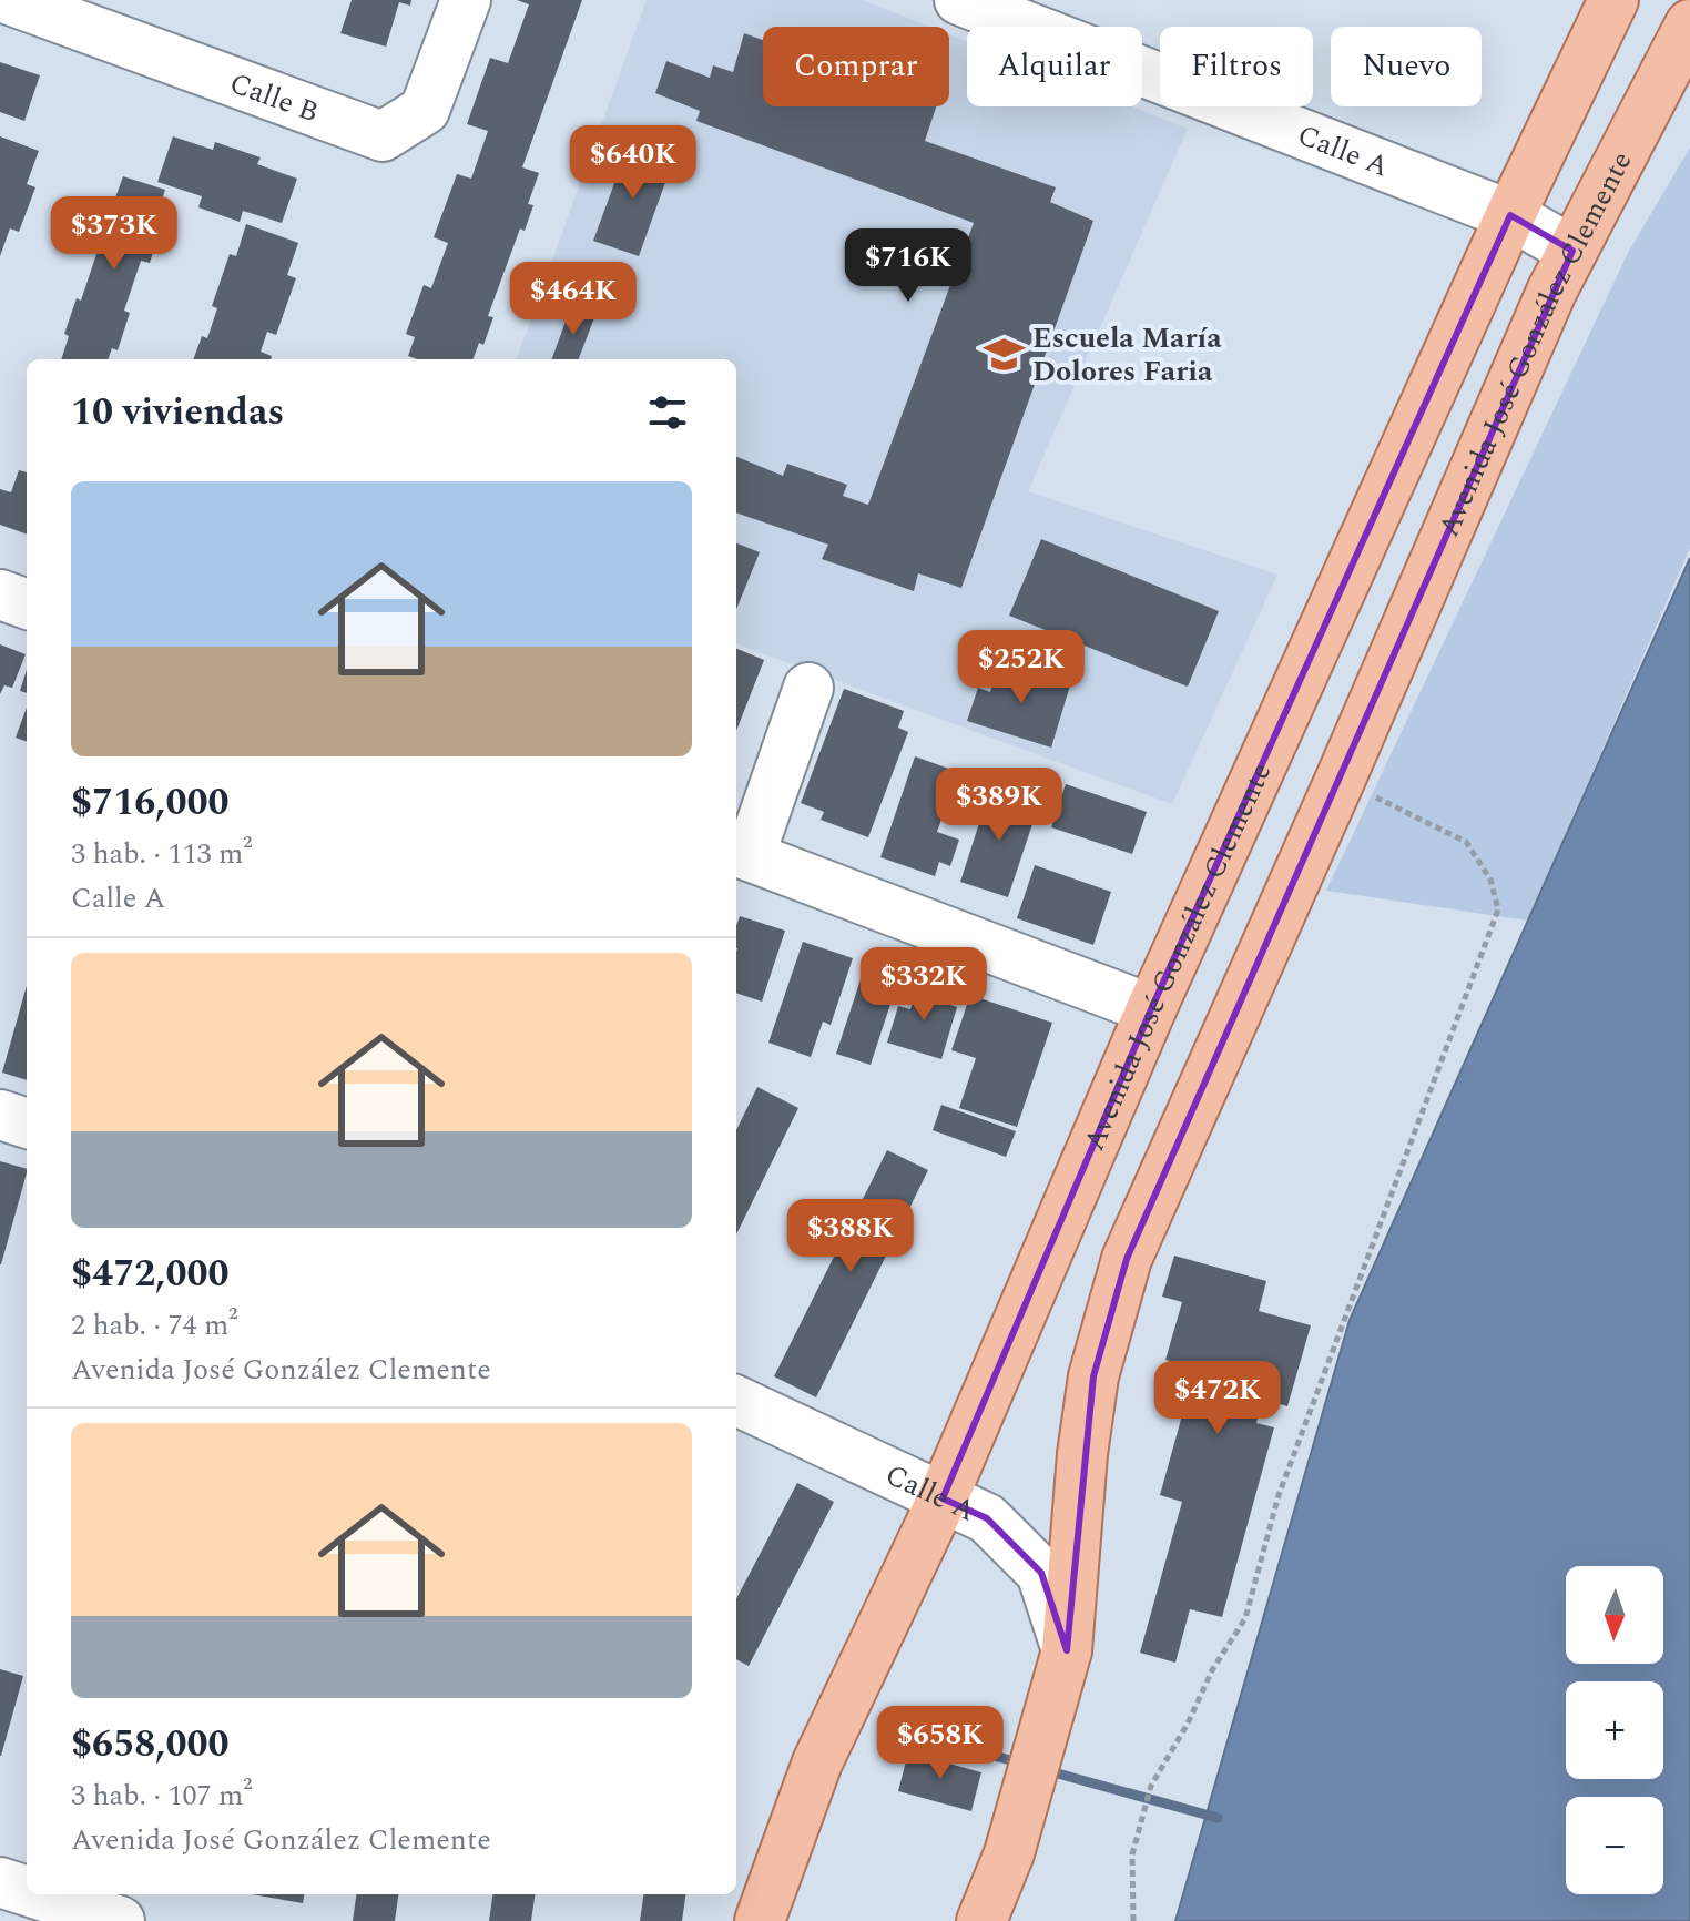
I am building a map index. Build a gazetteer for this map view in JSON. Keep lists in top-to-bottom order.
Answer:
{
  "streets": {
    "main road": ["Avenida José González Clemente"],
    "street": ["Calle B", "Calle A"]
  },
  "crossings": [
    ["Calle A", "Avenida José González Clemente"]
  ],
  "places": {
    "school or university": ["Escuela María Dolores Faria"]
  },
  "north": "bottom",
  "page": {
    "chip": [
      "Comprar",
      "Alquilar",
      "Filtros",
      "Nuevo"
    ],
    "price": [
      "$640K",
      "$373K",
      "$716K",
      "$464K",
      "$252K",
      "$389K",
      "$332K",
      "$388K",
      "$472K",
      "$658K"
    ],
    "heading": "10 viviendas",
    "list": [
      {
        "name": "$716,000",
        "note": "3 hab. · 113 m² · Calle A"
      },
      {
        "name": "$472,000",
        "note": "2 hab. · 74 m² · Avenida José González Clemente"
      },
      {
        "name": "$658,000",
        "note": "3 hab. · 107 m² · Avenida José González Clemente"
      }
    ],
    "map_buttons": ["+", "−"]
  }
}
